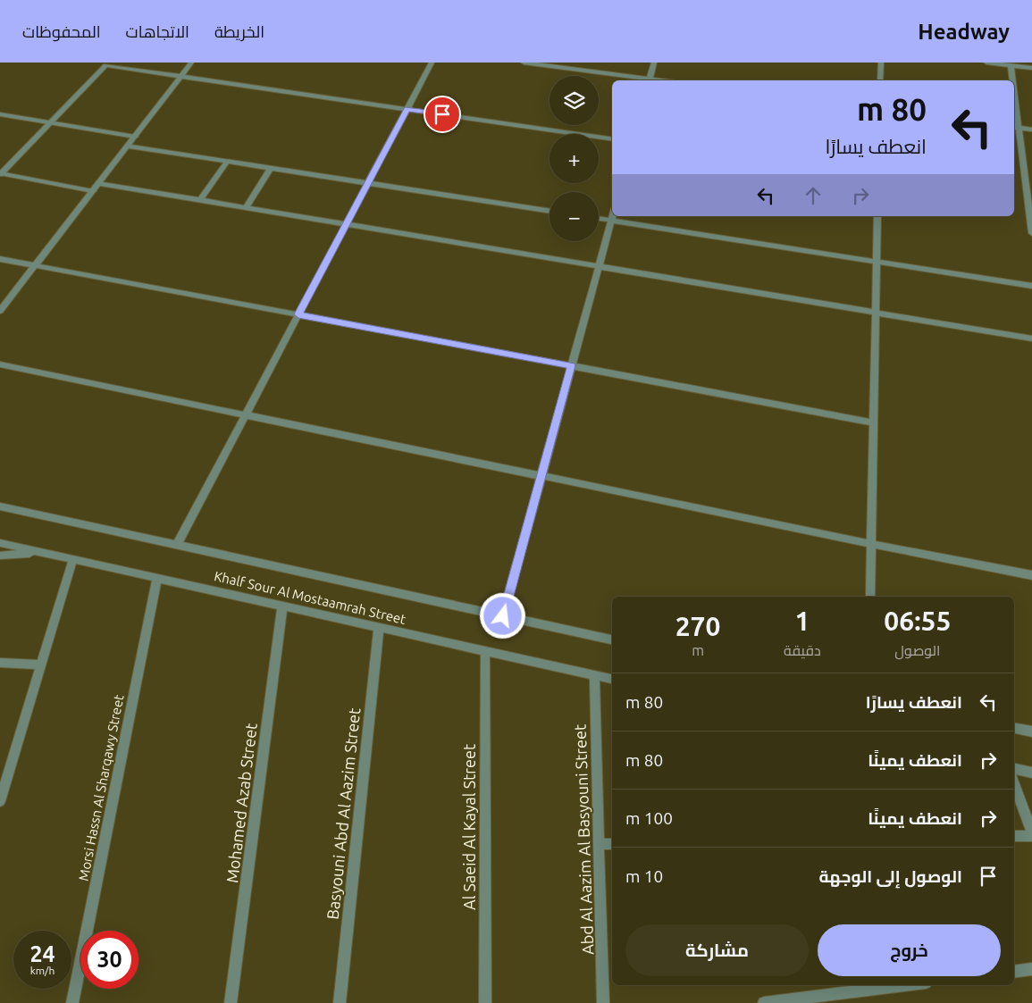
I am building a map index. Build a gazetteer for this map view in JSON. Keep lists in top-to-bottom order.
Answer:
{
  "streets": {
    "street": [
      "Khalf Sour Al Mostaamrah Street",
      "Morsi Hassn Al Sharqawy Street",
      "Mohamed Azab Street",
      "Basyouni Abd Al Aazim Street",
      "Al Saeid Al Kayal Street",
      "Abd Al Aazim Al Basyouni Street"
    ]
  },
  "crossings": [
    ["Khalf Sour Al Mostaamrah Street", "Morsi Hassn Al Sharqawy Street"],
    ["Khalf Sour Al Mostaamrah Street", "Mohamed Azab Street"],
    ["Khalf Sour Al Mostaamrah Street", "Basyouni Abd Al Aazim Street"],
    ["Khalf Sour Al Mostaamrah Street", "Al Saeid Al Kayal Street"],
    ["Khalf Sour Al Mostaamrah Street", "Abd Al Aazim Al Basyouni Street"]
  ],
  "page": {
    "header": "Headway",
    "nav": ["الخريطة", "الاتجاهات", "المحفوظات"],
    "map_buttons": ["+", "−"],
    "turn": ["80 m", "انعطف يسارًا"],
    "eta": [
      "06:55",
      "الوصول",
      "1",
      "دقيقة",
      "270",
      "m"
    ],
    "list": [
      {
        "name": "انعطف يسارًا",
        "value": "80 m"
      },
      {
        "name": "انعطف يمينًا",
        "value": "80 m"
      },
      {
        "name": "انعطف يمينًا",
        "value": "100 m"
      },
      {
        "name": "الوصول إلى الوجهة",
        "value": "10 m"
      }
    ],
    "buttons": ["خروج", "مشاركة"],
    "speed": "24 km/h",
    "limit": "30"
  }
}
